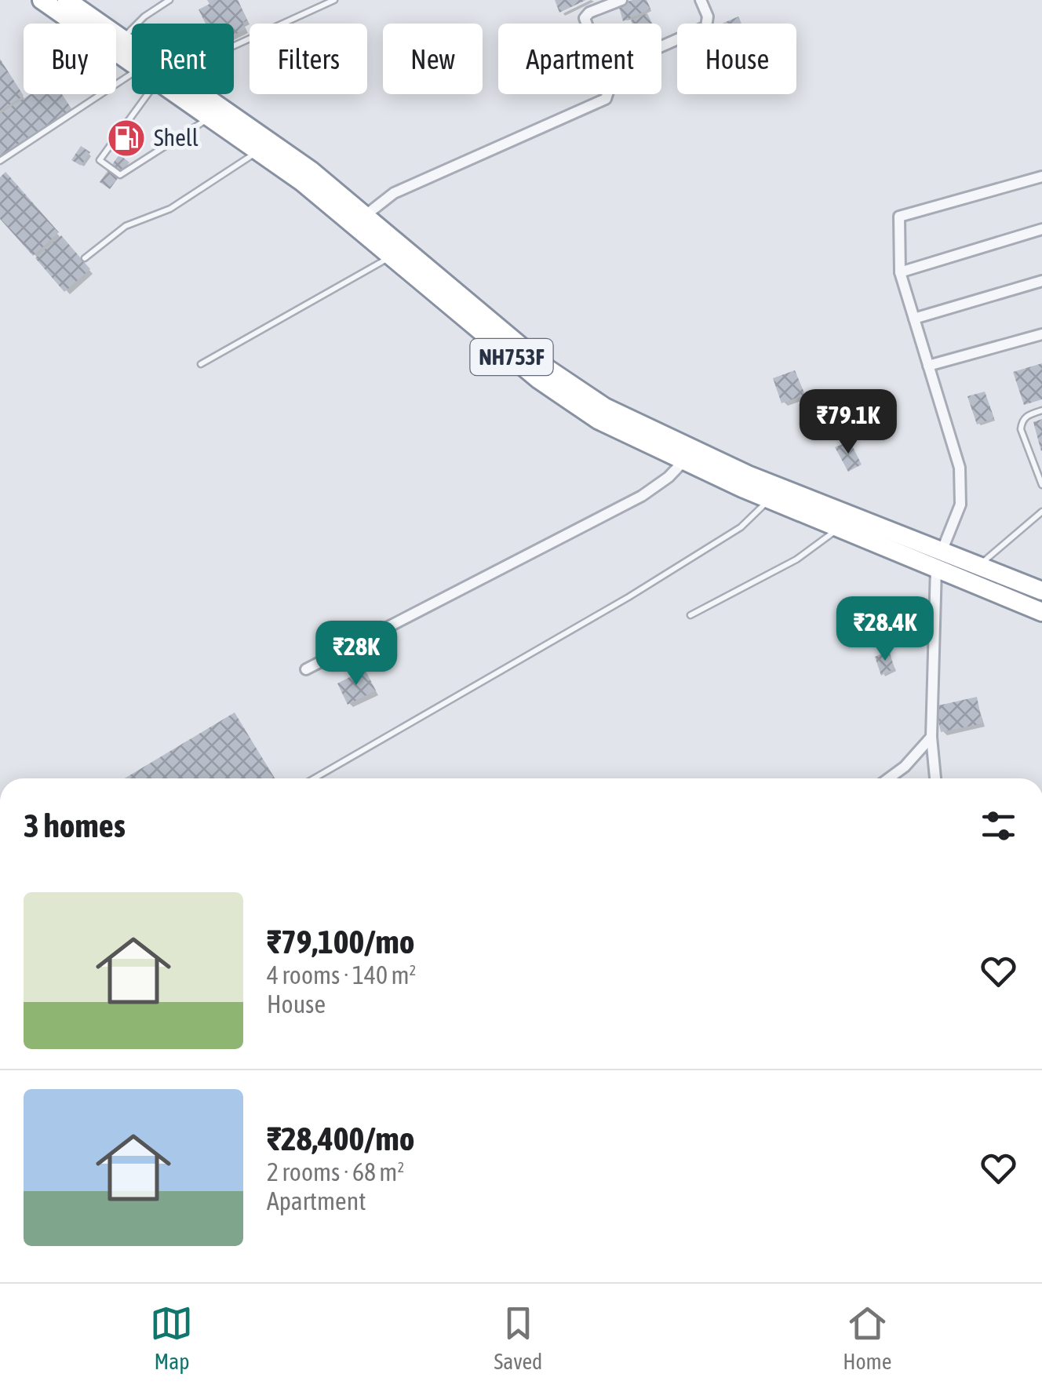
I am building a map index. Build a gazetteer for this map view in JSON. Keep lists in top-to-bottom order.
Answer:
{
  "streets": {
    "highway": ["NH753F"]
  },
  "places": {
    "fuel station": ["Shell"]
  },
  "page": {
    "chip": [
      "Buy",
      "Rent",
      "Filters",
      "New",
      "Apartment",
      "House"
    ],
    "price": ["₹79.1K", "₹28.4K", "₹28K"],
    "heading": "3 homes",
    "list": [
      {
        "name": "₹79,100/mo",
        "note": "4 rooms · 140 m² · House"
      },
      {
        "name": "₹28,400/mo",
        "note": "2 rooms · 68 m² · Apartment"
      }
    ],
    "tabs": ["Map", "Saved", "Home"]
  }
}
